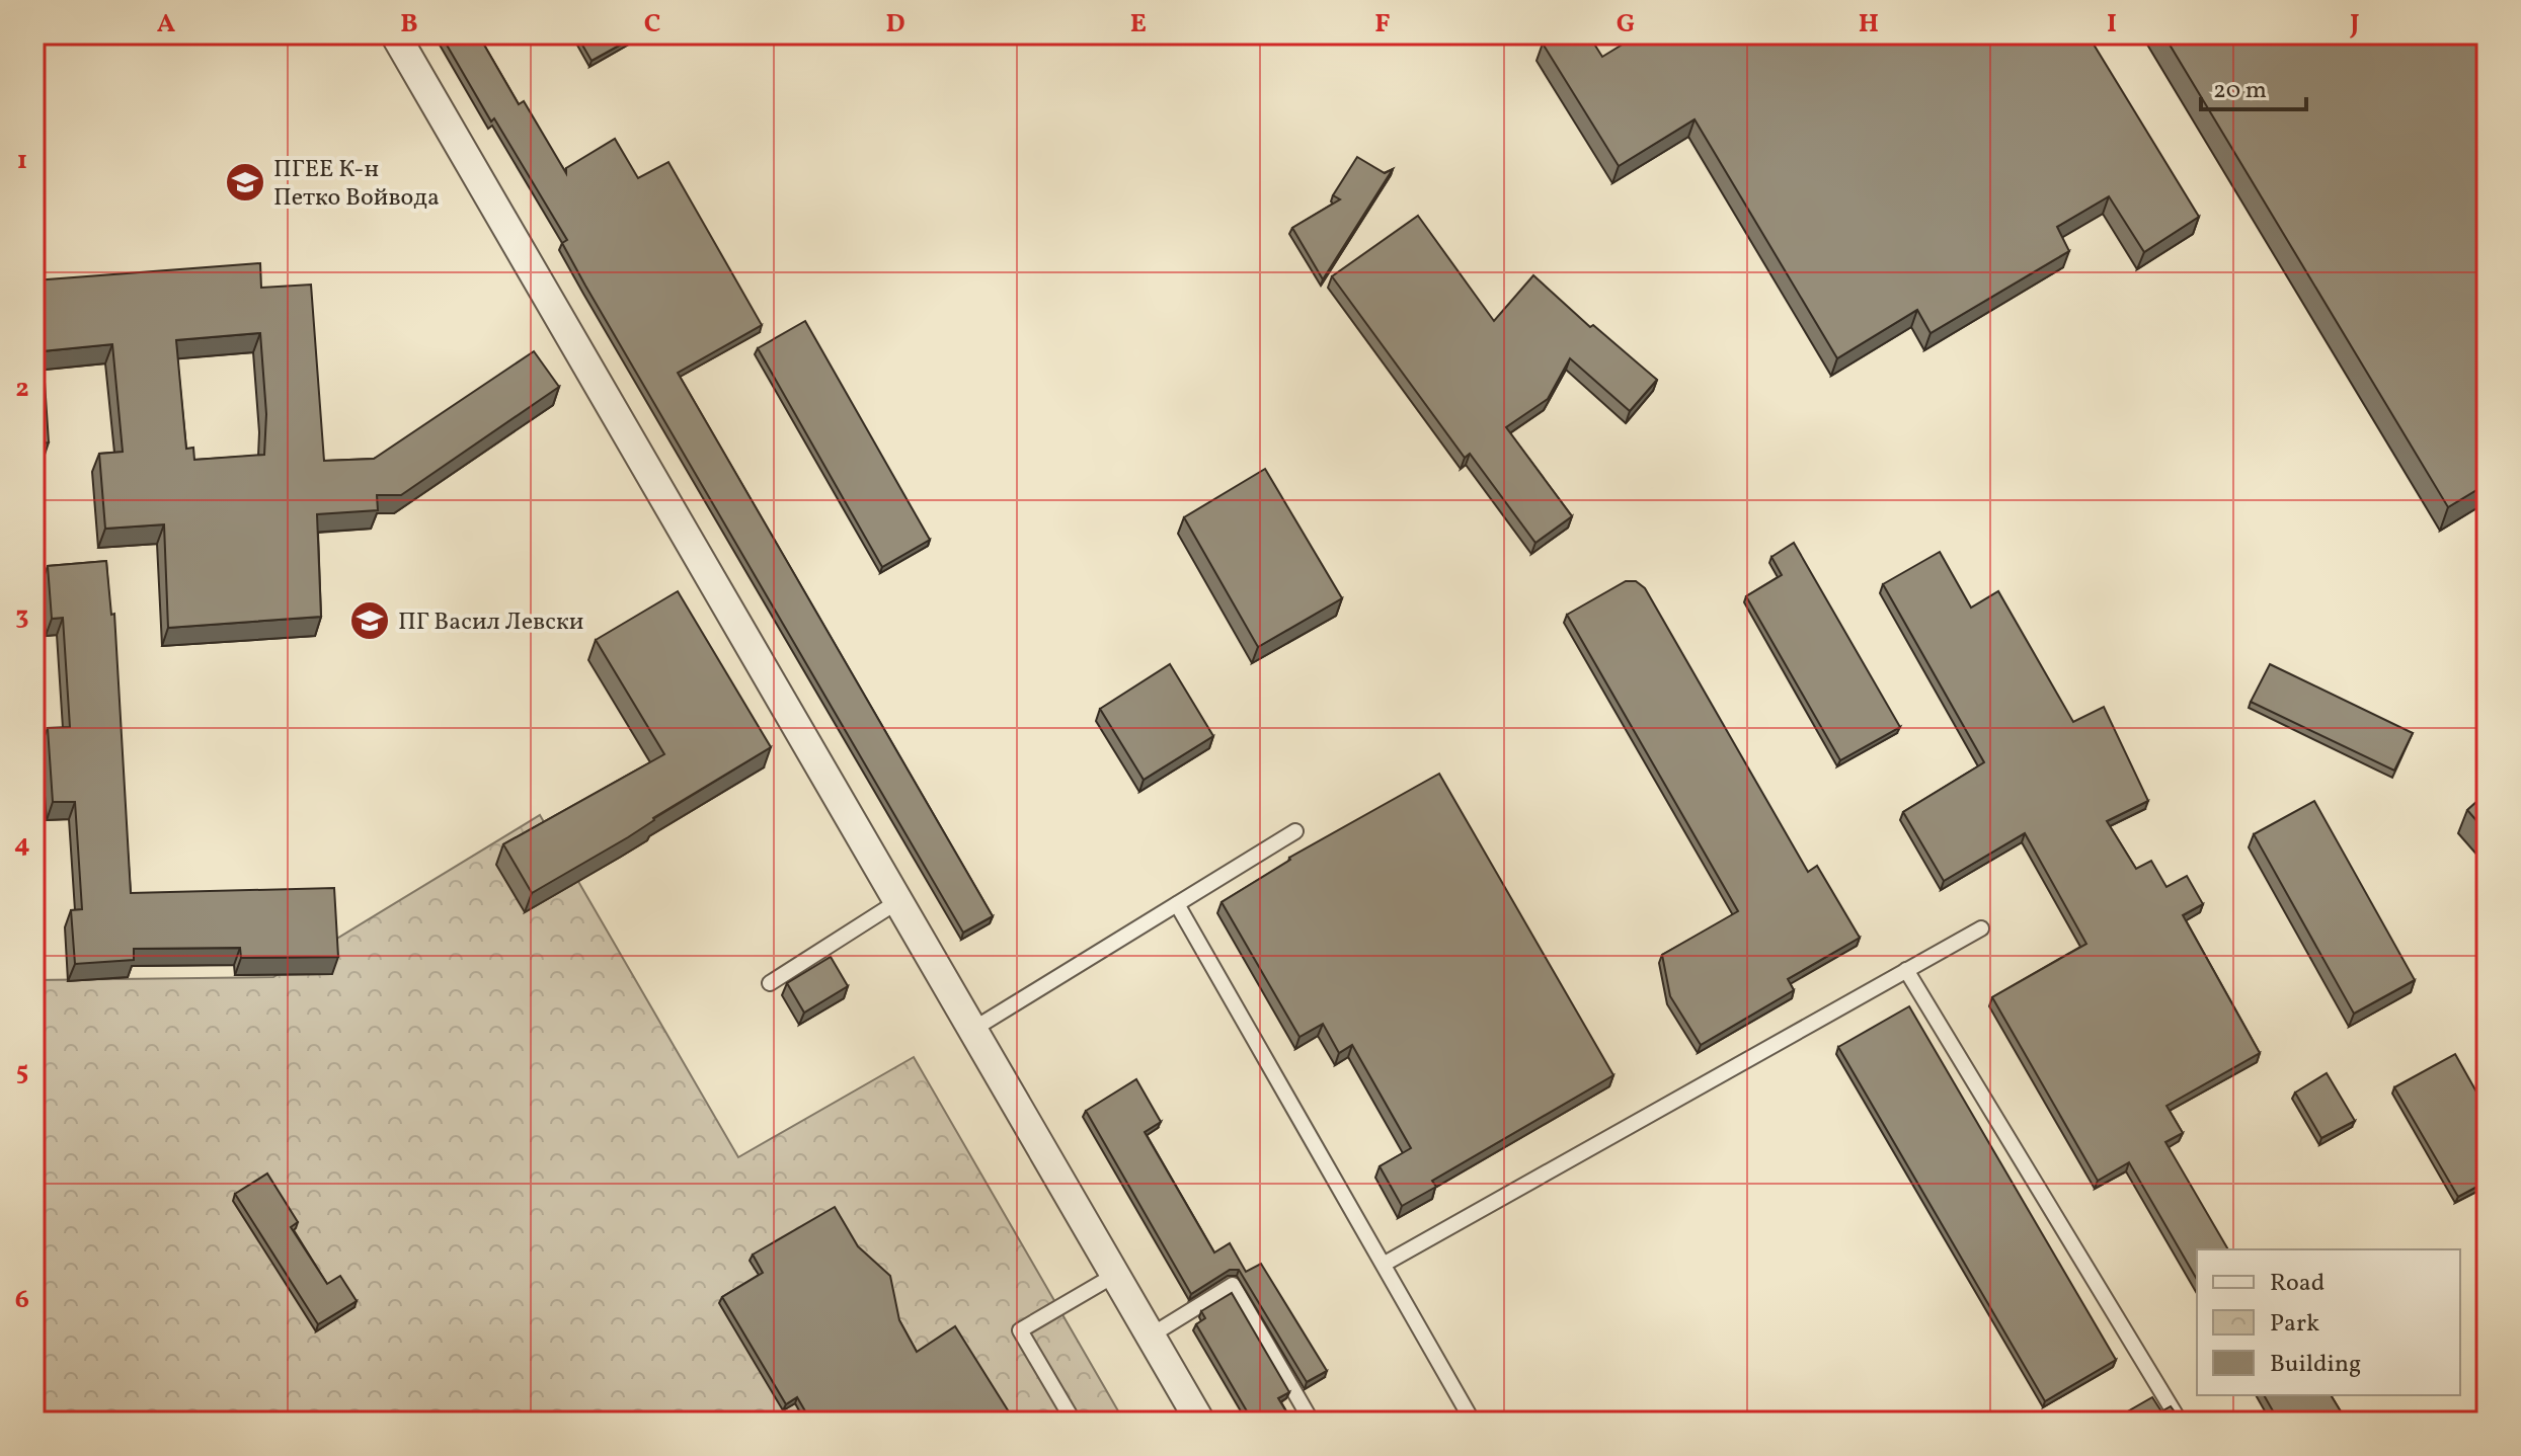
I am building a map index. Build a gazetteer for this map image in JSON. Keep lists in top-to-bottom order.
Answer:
{
  "places": {
    "school or university": ["ПГЕЕ К-н Петко Войвода", "ПГ Васил Левски"]
  },
  "legend": ["Road", "Park", "Building"],
  "scale_bar": "20 m",
  "grid": {
    "columns": [
      "A",
      "B",
      "C",
      "D",
      "E",
      "F",
      "G",
      "H",
      "I",
      "J"
    ],
    "rows": [
      "1",
      "2",
      "3",
      "4",
      "5",
      "6"
    ]
  }
}
